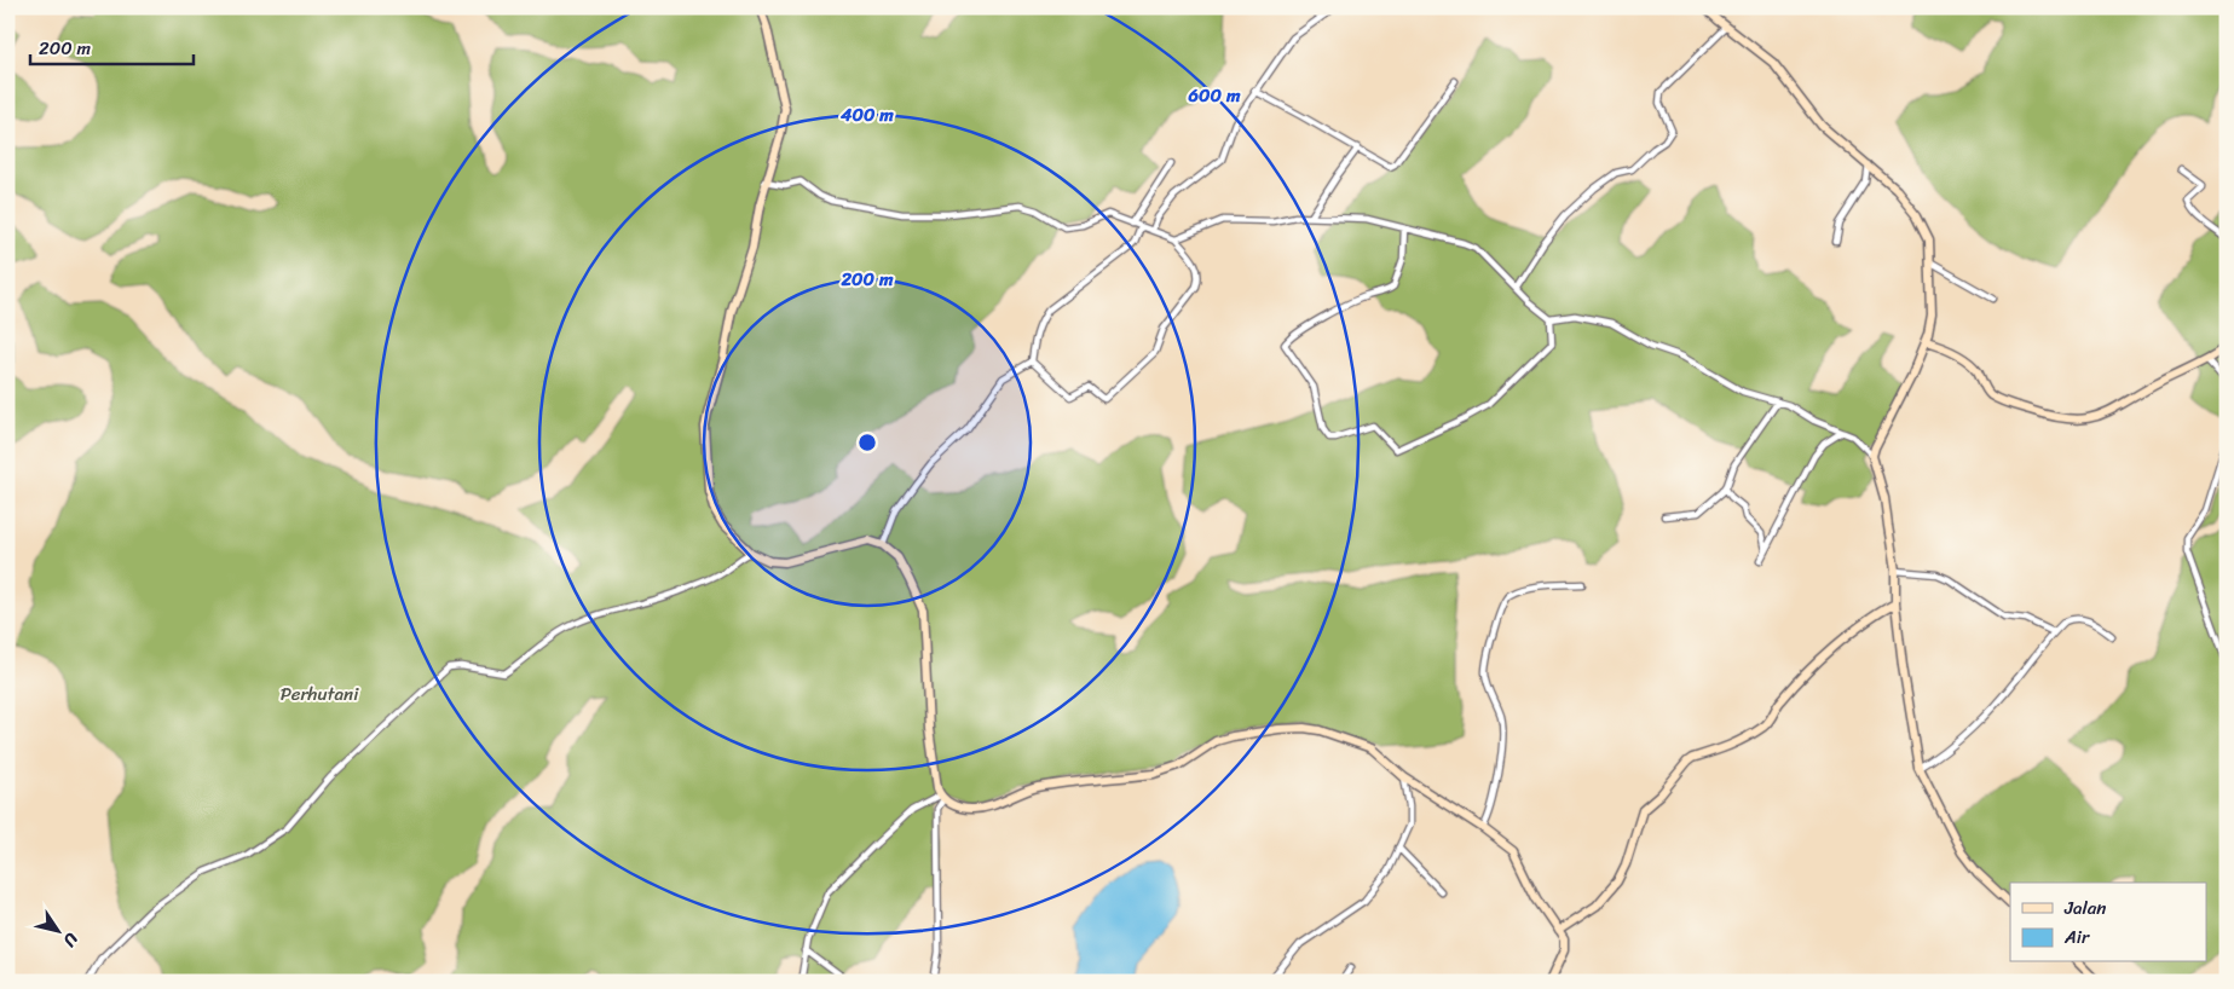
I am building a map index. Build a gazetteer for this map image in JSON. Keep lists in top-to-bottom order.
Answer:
{
  "parks": ["Perhutani"],
  "legend": ["Jalan", "Air"],
  "scale_bar": "200 m",
  "north": "bottom right",
  "rings": ["600 m", "400 m", "200 m"]
}
